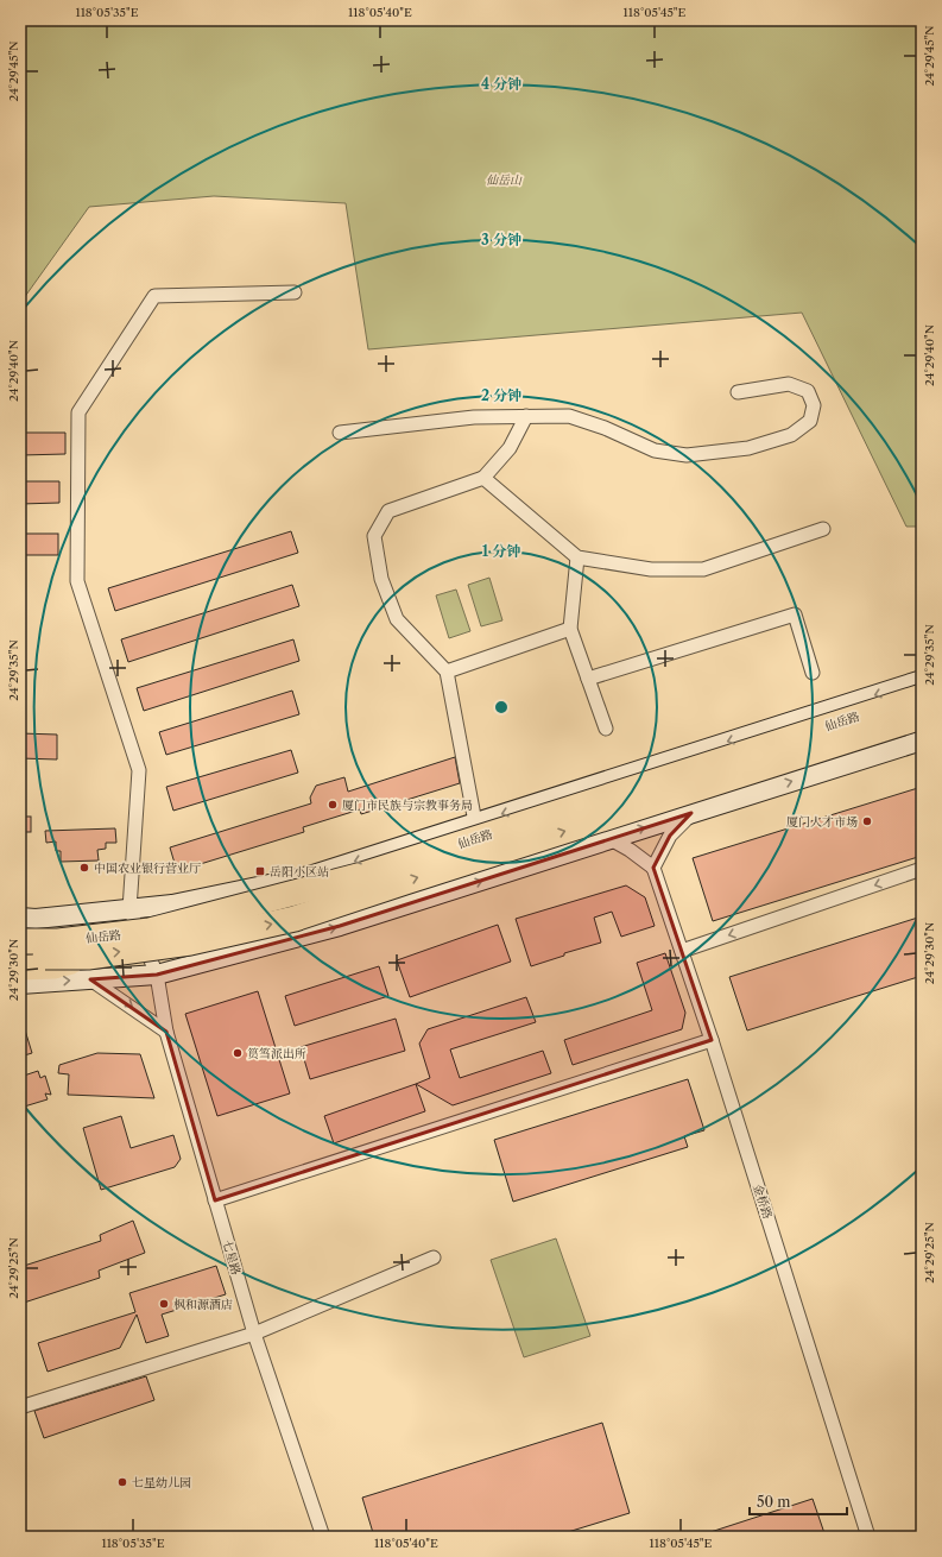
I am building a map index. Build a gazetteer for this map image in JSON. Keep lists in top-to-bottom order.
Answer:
{
  "streets": {
    "highway": ["仙岳路"],
    "street": ["金桥路", "七星路"]
  },
  "parks": ["仙岳山"],
  "places": {
    "other": [
      "厦门市民族与宗教事务局",
      "厦门人才市场",
      "中国农业银行营业厅",
      "筼筜派出所",
      "枫和源酒店",
      "七星幼儿园"
    ],
    "transit": ["岳阳小区站"]
  },
  "scale_bar": "50 m",
  "coordinates": [
    "118°05'35\"E",
    "118°05'40\"E",
    "118°05'45\"E",
    "24°29'45\"N",
    "24°29'40\"N",
    "24°29'35\"N",
    "24°29'30\"N",
    "24°29'25\"N"
  ],
  "rings": [
    "4 分钟",
    "3 分钟",
    "2 分钟",
    "1 分钟"
  ]
}
